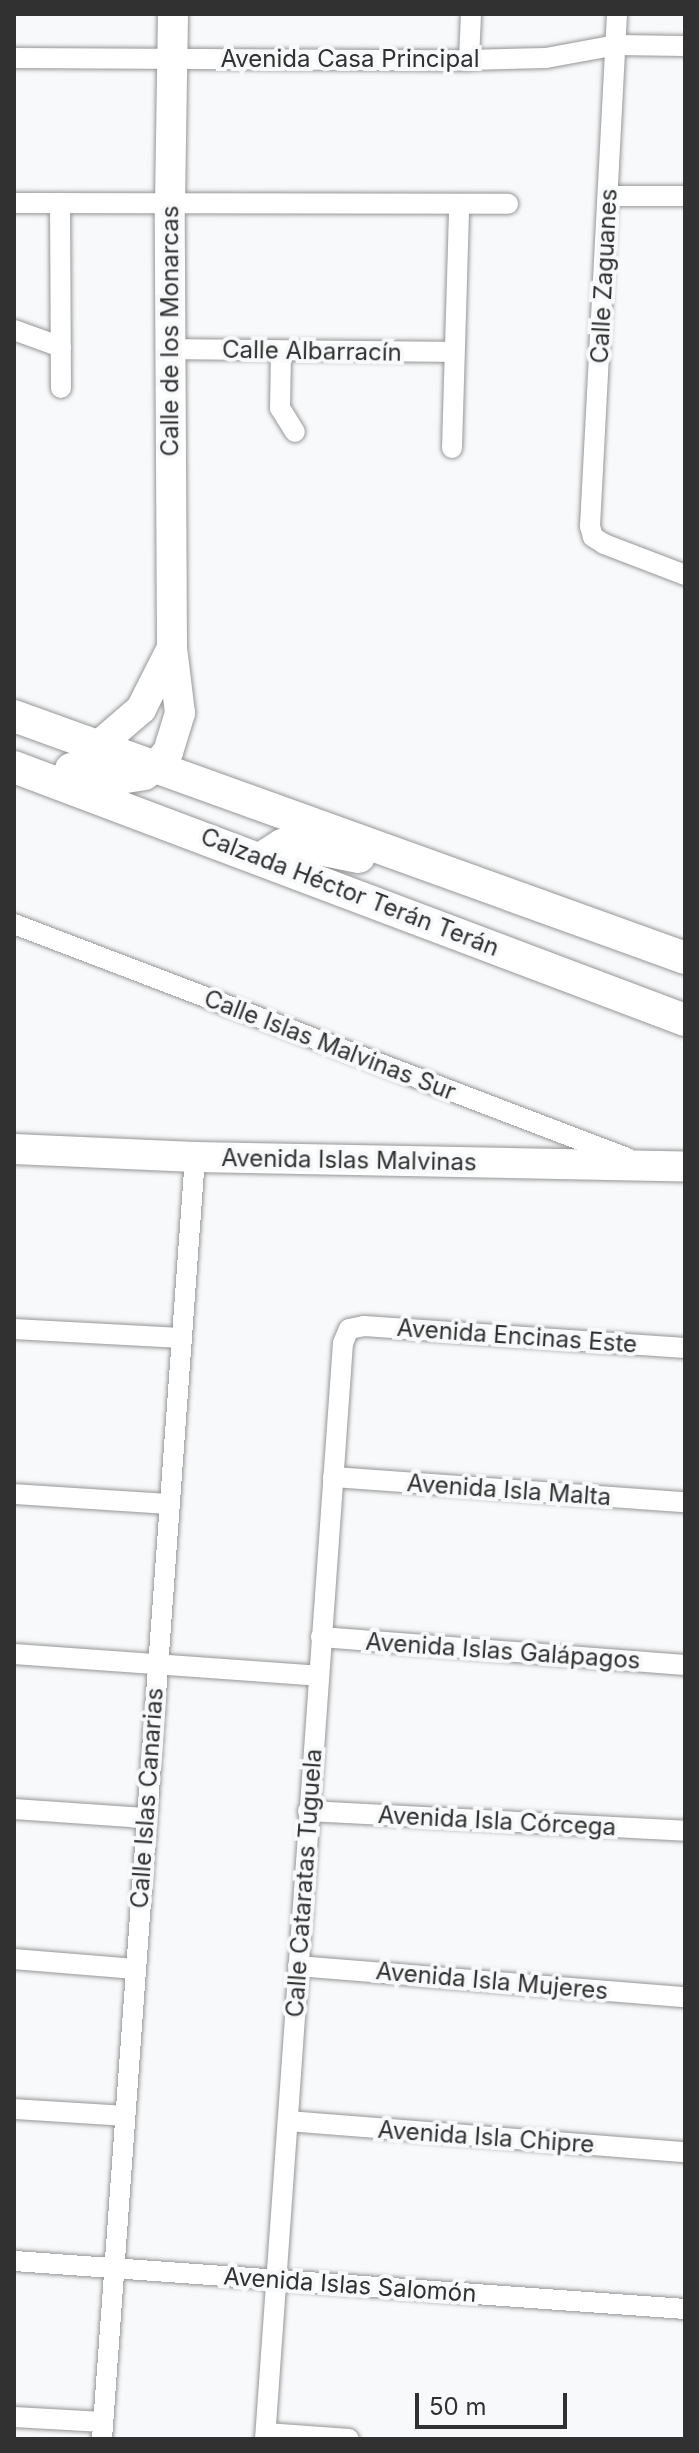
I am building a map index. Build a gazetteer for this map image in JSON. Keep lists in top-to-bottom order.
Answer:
{
  "streets": {
    "main road": ["Calzada Héctor Terán Terán"],
    "street": [
      "Avenida Casa Principal",
      "Calle Zaguanes",
      "Calle de los Monarcas",
      "Calle Albarracín",
      "Calle Islas Malvinas Sur",
      "Avenida Islas Malvinas",
      "Avenida Encinas Este",
      "Avenida Isla Malta",
      "Avenida Islas Galápagos",
      "Calle Islas Canarias",
      "Avenida Isla Córcega",
      "Calle Cataratas Tuguela",
      "Avenida Isla Mujeres",
      "Avenida Isla Chipre",
      "Avenida Islas Salomón"
    ]
  },
  "crossings": [
    ["Avenida Casa Principal", "Calle Zaguanes"],
    ["Avenida Casa Principal", "Calle de los Monarcas"],
    ["Calle de los Monarcas", "Calle Albarracín"],
    ["Calle de los Monarcas", "Calzada Héctor Terán Terán"],
    ["Calle Islas Malvinas Sur", "Avenida Islas Malvinas"],
    ["Avenida Islas Malvinas", "Calle Islas Canarias"],
    ["Avenida Encinas Este", "Calle Cataratas Tuguela"],
    ["Avenida Isla Malta", "Calle Cataratas Tuguela"],
    ["Avenida Islas Galápagos", "Calle Cataratas Tuguela"],
    ["Calle Islas Canarias", "Avenida Islas Salomón"],
    ["Avenida Isla Córcega", "Calle Cataratas Tuguela"],
    ["Calle Cataratas Tuguela", "Avenida Isla Mujeres"],
    ["Calle Cataratas Tuguela", "Avenida Isla Chipre"],
    ["Calle Cataratas Tuguela", "Avenida Islas Salomón"]
  ],
  "scale_bar": "50 m"
}
